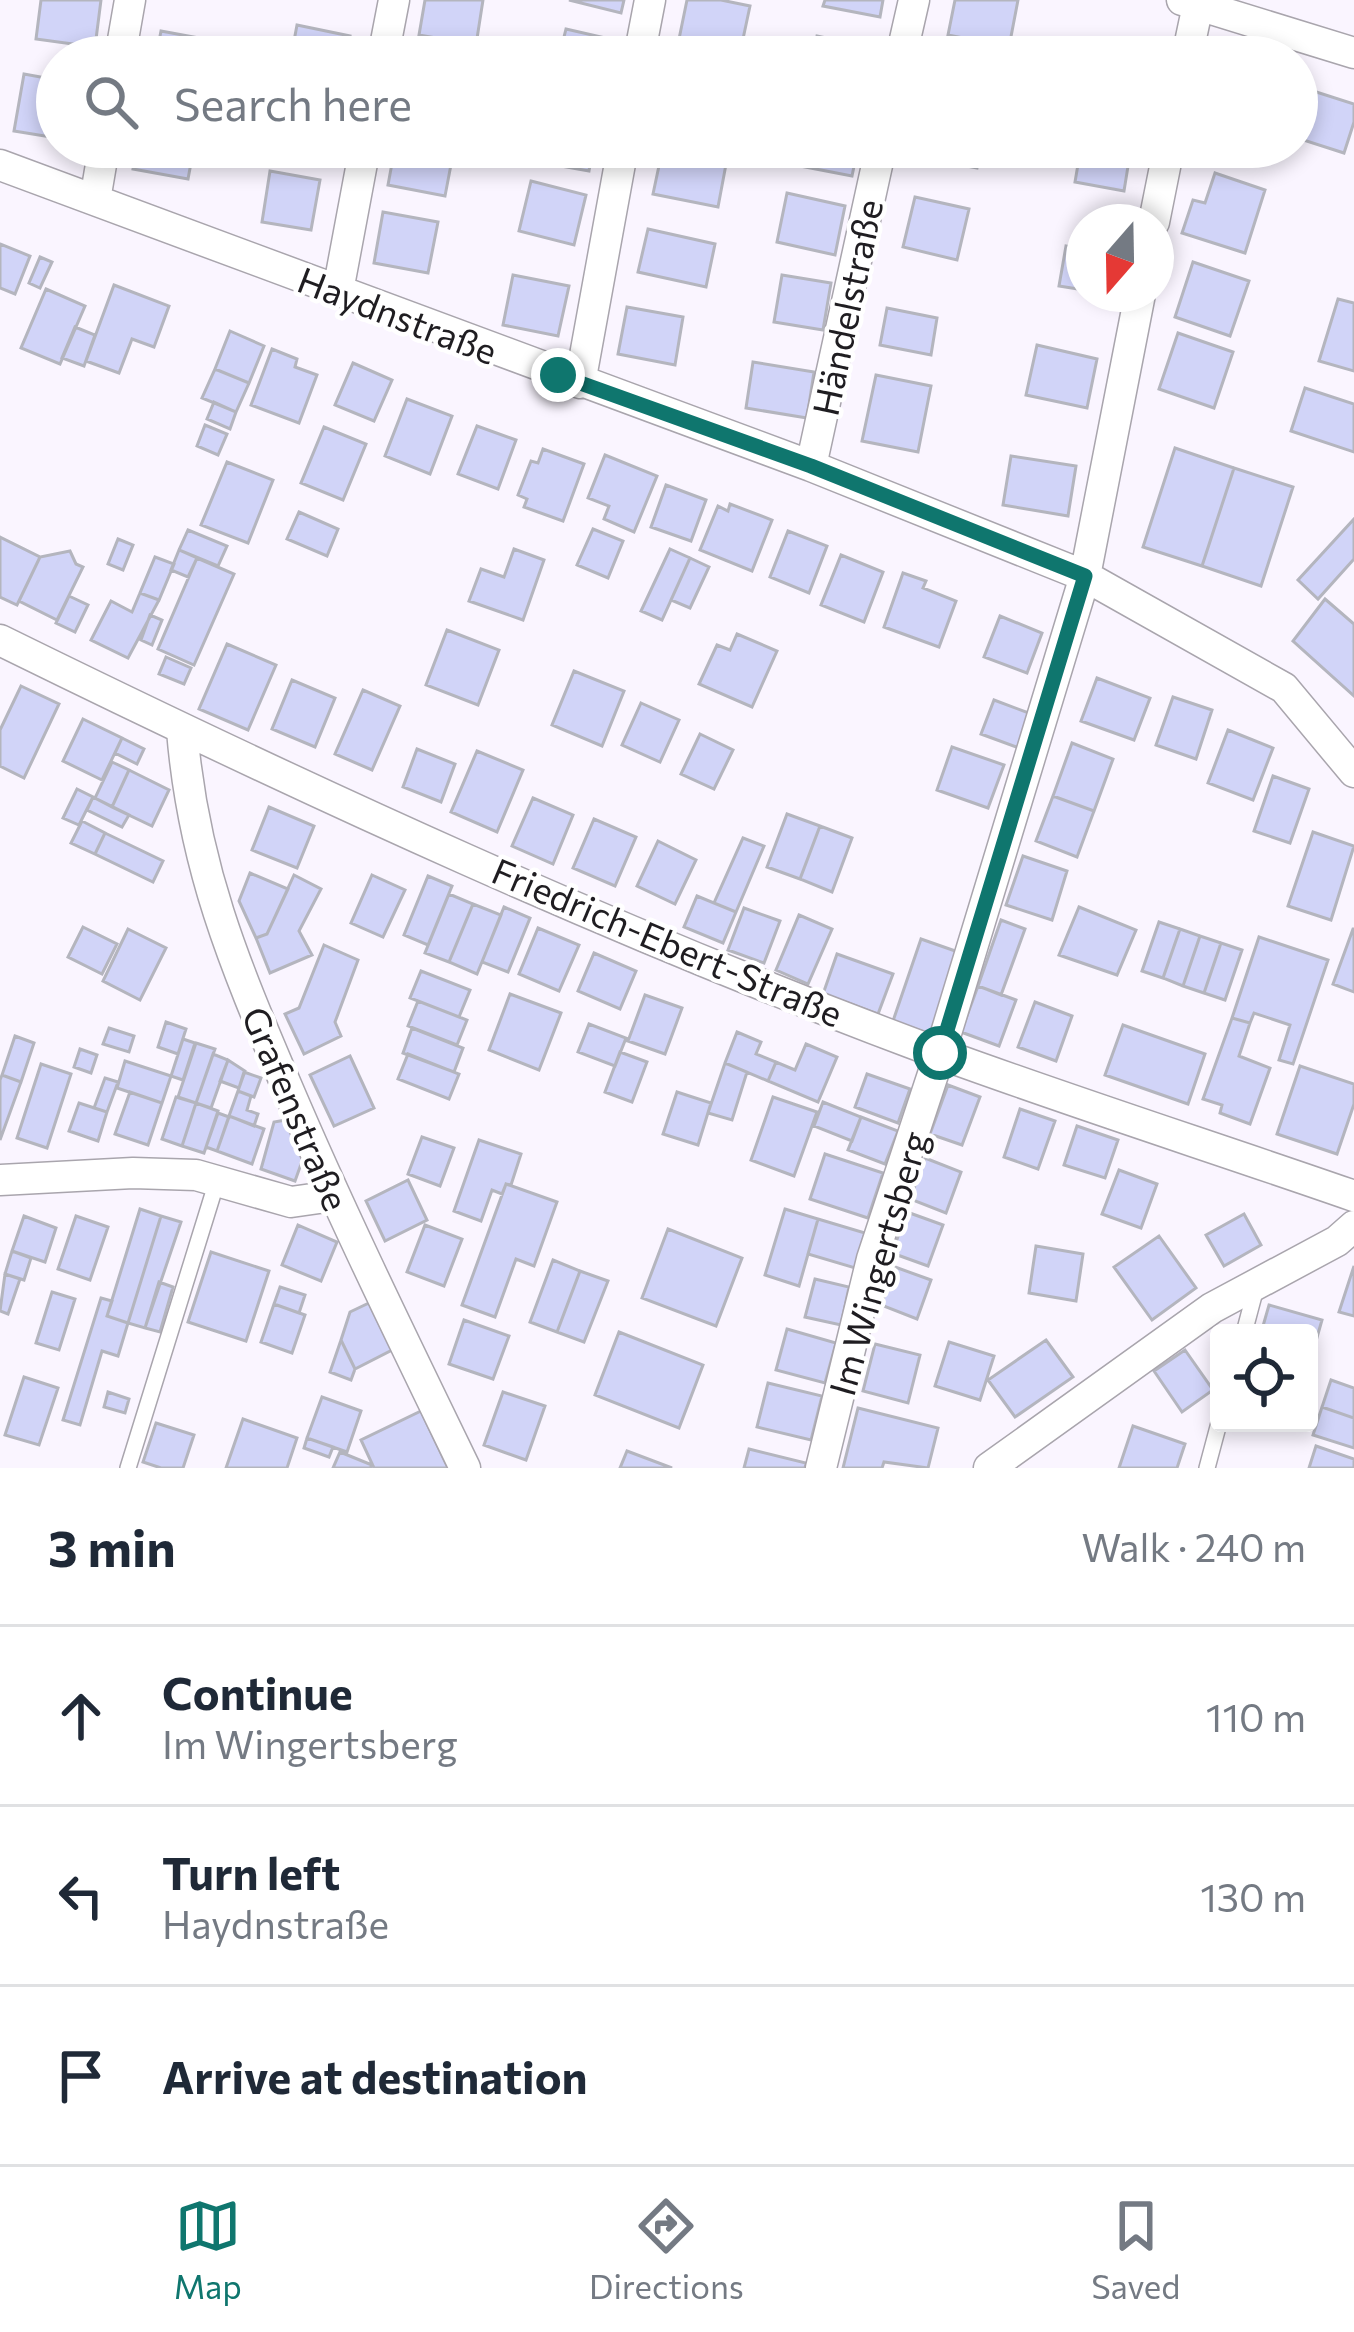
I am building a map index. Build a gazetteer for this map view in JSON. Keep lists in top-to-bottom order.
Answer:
{
  "streets": {
    "street": [
      "Händelstraße",
      "Haydnstraße",
      "Friedrich-Ebert-Straße",
      "Grafenstraße",
      "Im Wingertsberg"
    ]
  },
  "crossings": [
    ["Händelstraße", "Haydnstraße"],
    ["Haydnstraße", "Im Wingertsberg"],
    ["Friedrich-Ebert-Straße", "Grafenstraße"],
    ["Friedrich-Ebert-Straße", "Im Wingertsberg"]
  ],
  "north": "bottom",
  "page": {
    "search": "Search here",
    "heading": ["3 min", "Walk · 240 m"],
    "list": [
      ["Continue", "Im Wingertsberg", "110 m"],
      ["Turn left", "Haydnstraße", "130 m"],
      "Arrive at destination"
    ],
    "nav": ["Map", "Directions", "Saved"]
  }
}
